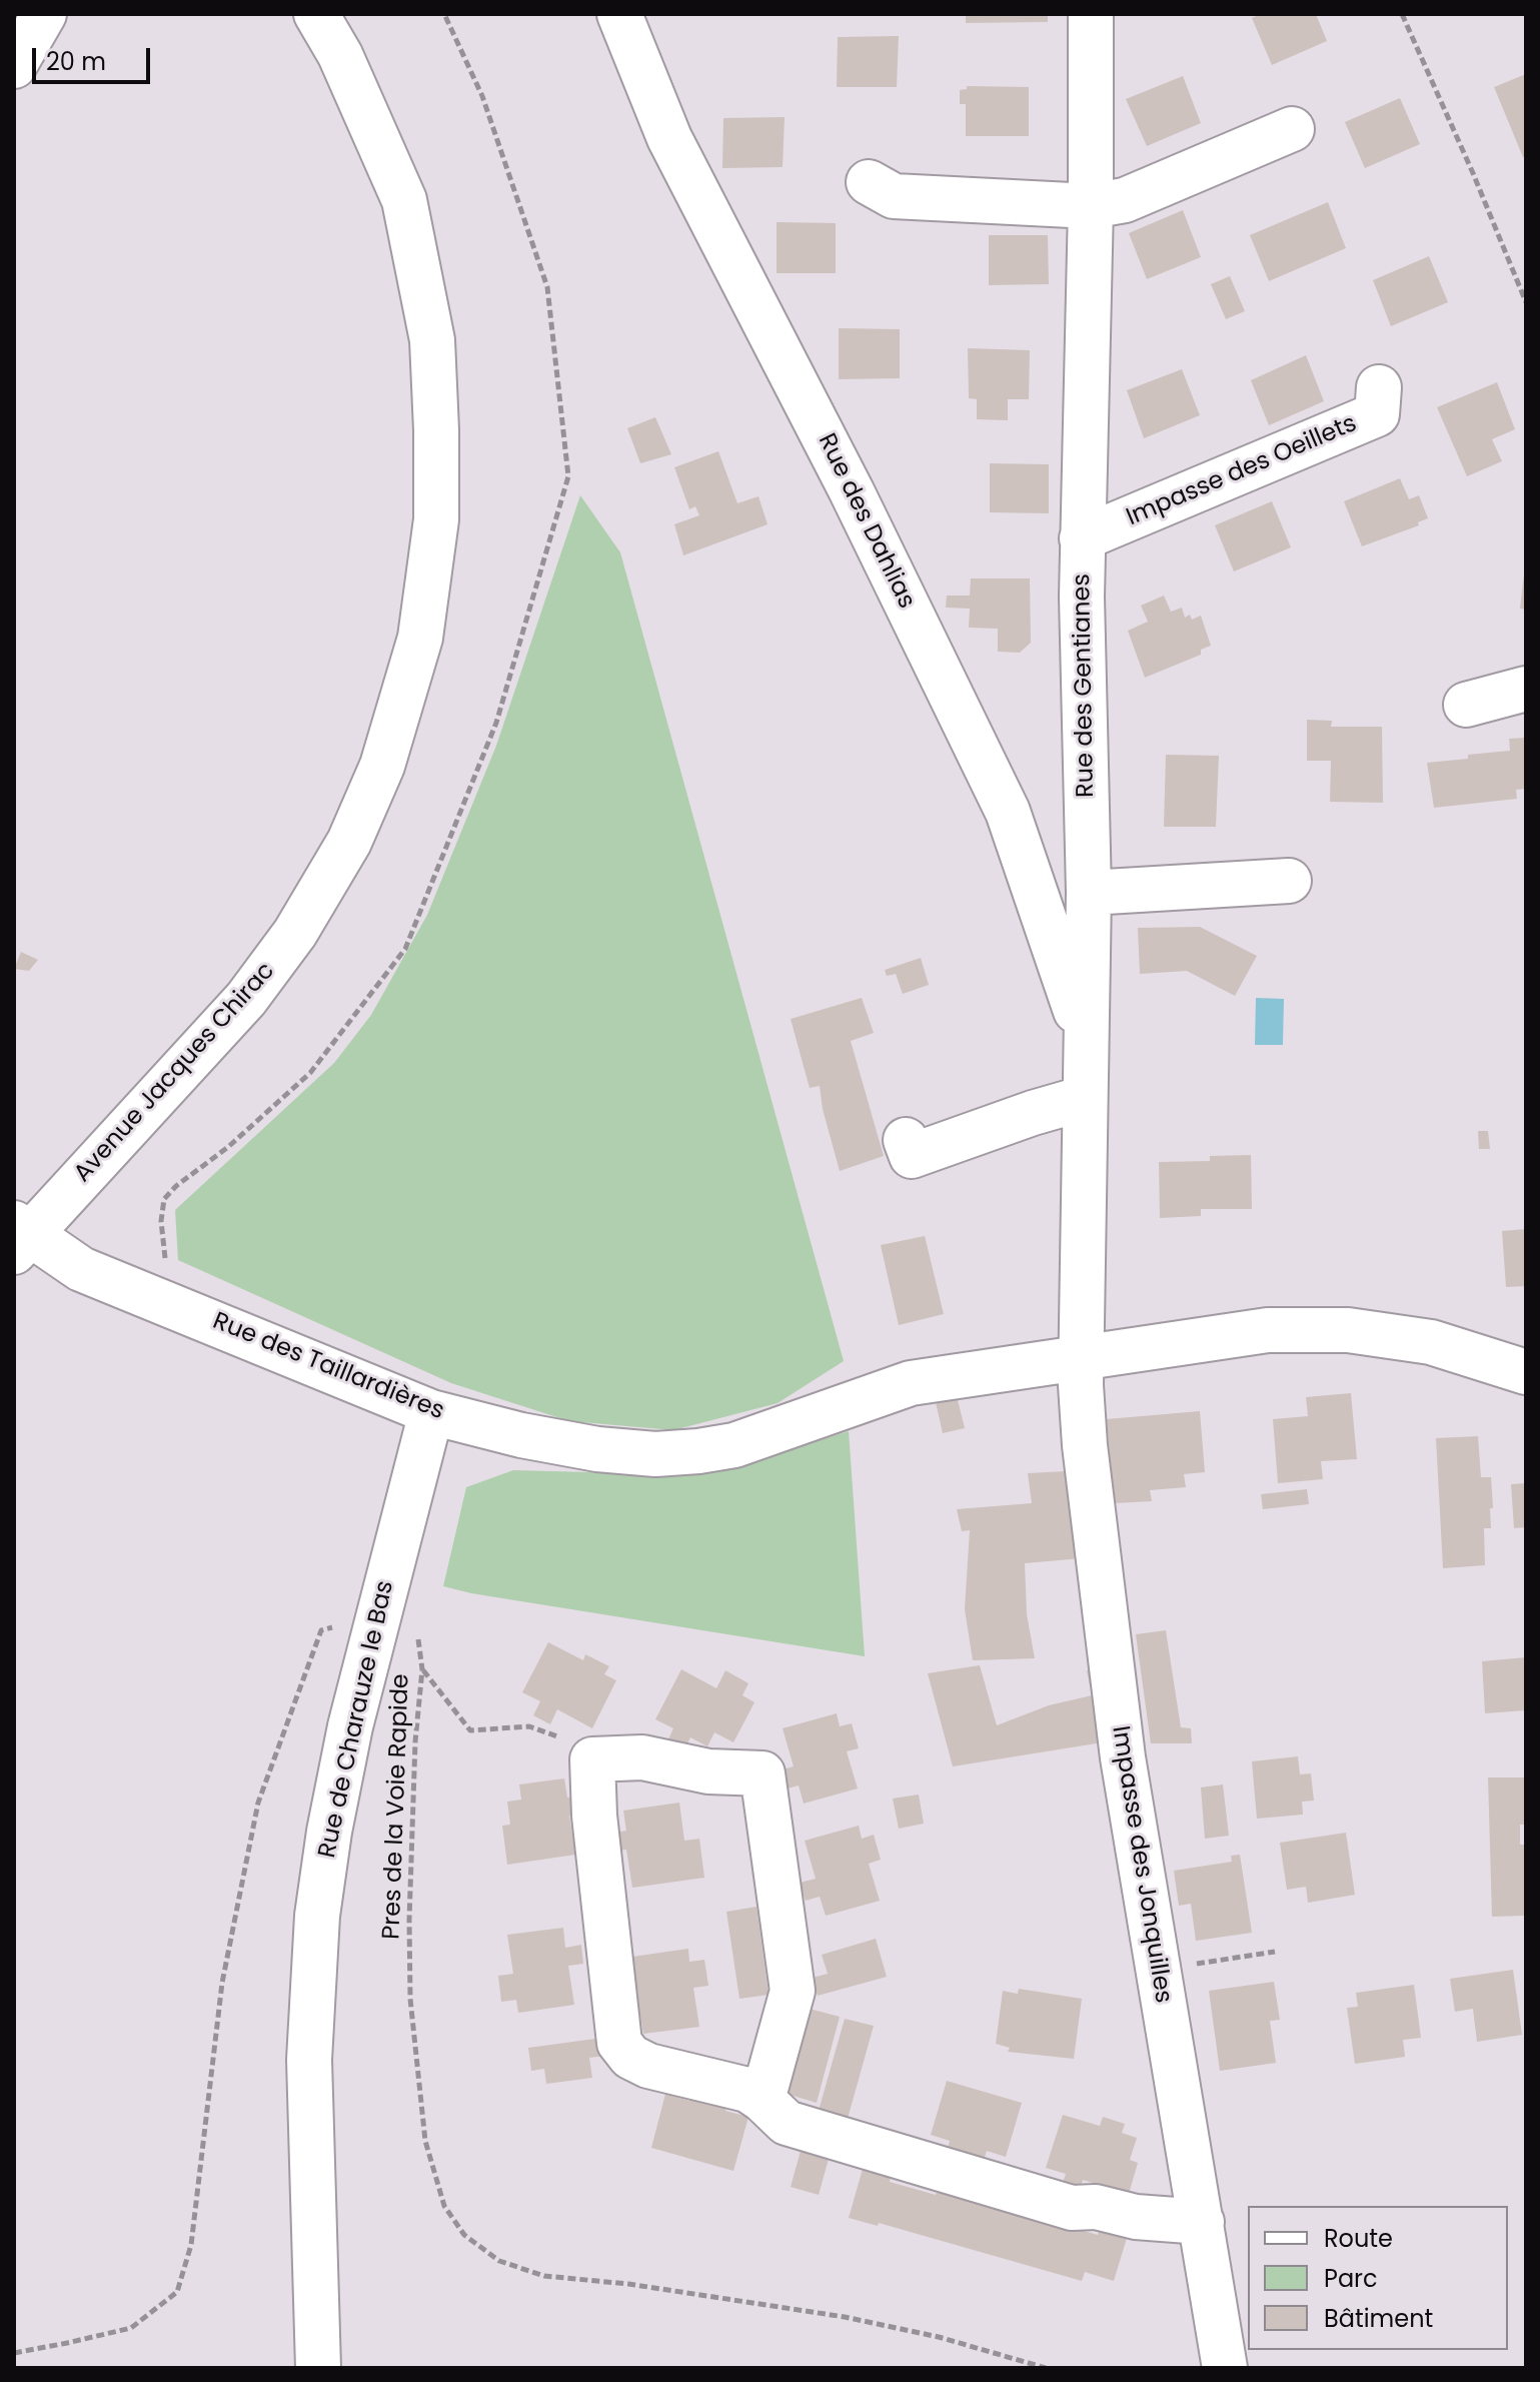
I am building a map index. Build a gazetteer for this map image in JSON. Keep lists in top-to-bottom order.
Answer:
{
  "streets": {
    "street": [
      "Impasse des Oeillets",
      "Rue des Dahlias",
      "Rue des Gentianes",
      "Avenue Jacques Chirac",
      "Rue des Taillardières",
      "Rue de Charauze le Bas",
      "Impasse des Jonquilles"
    ],
    "path": ["Pres de la Voie Rapide"]
  },
  "crossings": [
    ["Impasse des Oeillets", "Rue des Gentianes"],
    ["Rue des Dahlias", "Rue des Gentianes"],
    ["Rue des Gentianes", "Rue des Taillardières"],
    ["Rue des Gentianes", "Impasse des Jonquilles"],
    ["Avenue Jacques Chirac", "Rue des Taillardières"],
    ["Rue des Taillardières", "Rue de Charauze le Bas"],
    ["Rue des Taillardières", "Impasse des Jonquilles"],
    ["Rue de Charauze le Bas", "Pres de la Voie Rapide"]
  ],
  "legend": ["Route", "Parc", "Bâtiment"],
  "scale_bar": "20 m"
}
